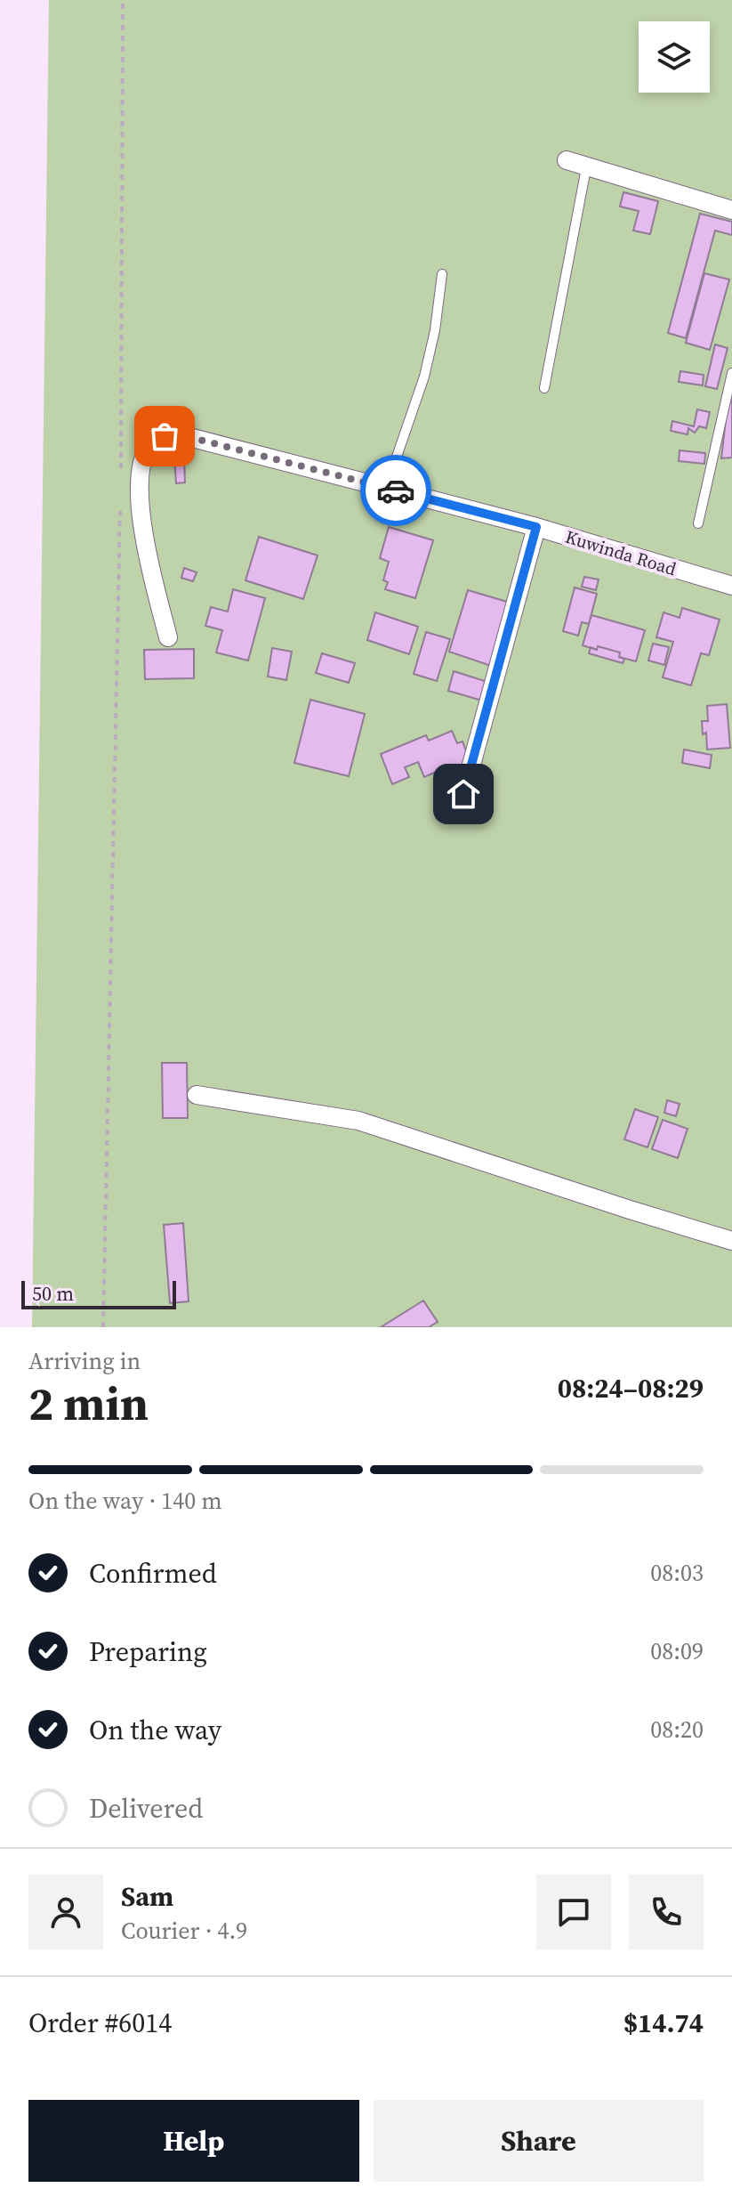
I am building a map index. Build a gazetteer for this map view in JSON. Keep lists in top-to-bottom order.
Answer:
{
  "streets": {
    "street": ["Kuwinda Road"]
  },
  "scale_bar": "50 m",
  "page": {
    "scale": "50 m",
    "heading": ["2 min", "Arriving in", "08:24–08:29"],
    "panel": [
      "Sam",
      "Courier · 4.9",
      "Order #6014",
      "$14.74"
    ],
    "bar": "On the way · 140 m",
    "list": [
      ["Confirmed", "08:03"],
      ["Preparing", "08:09"],
      ["On the way", "08:20"],
      "Delivered"
    ],
    "buttons": ["Help", "Share"]
  }
}
